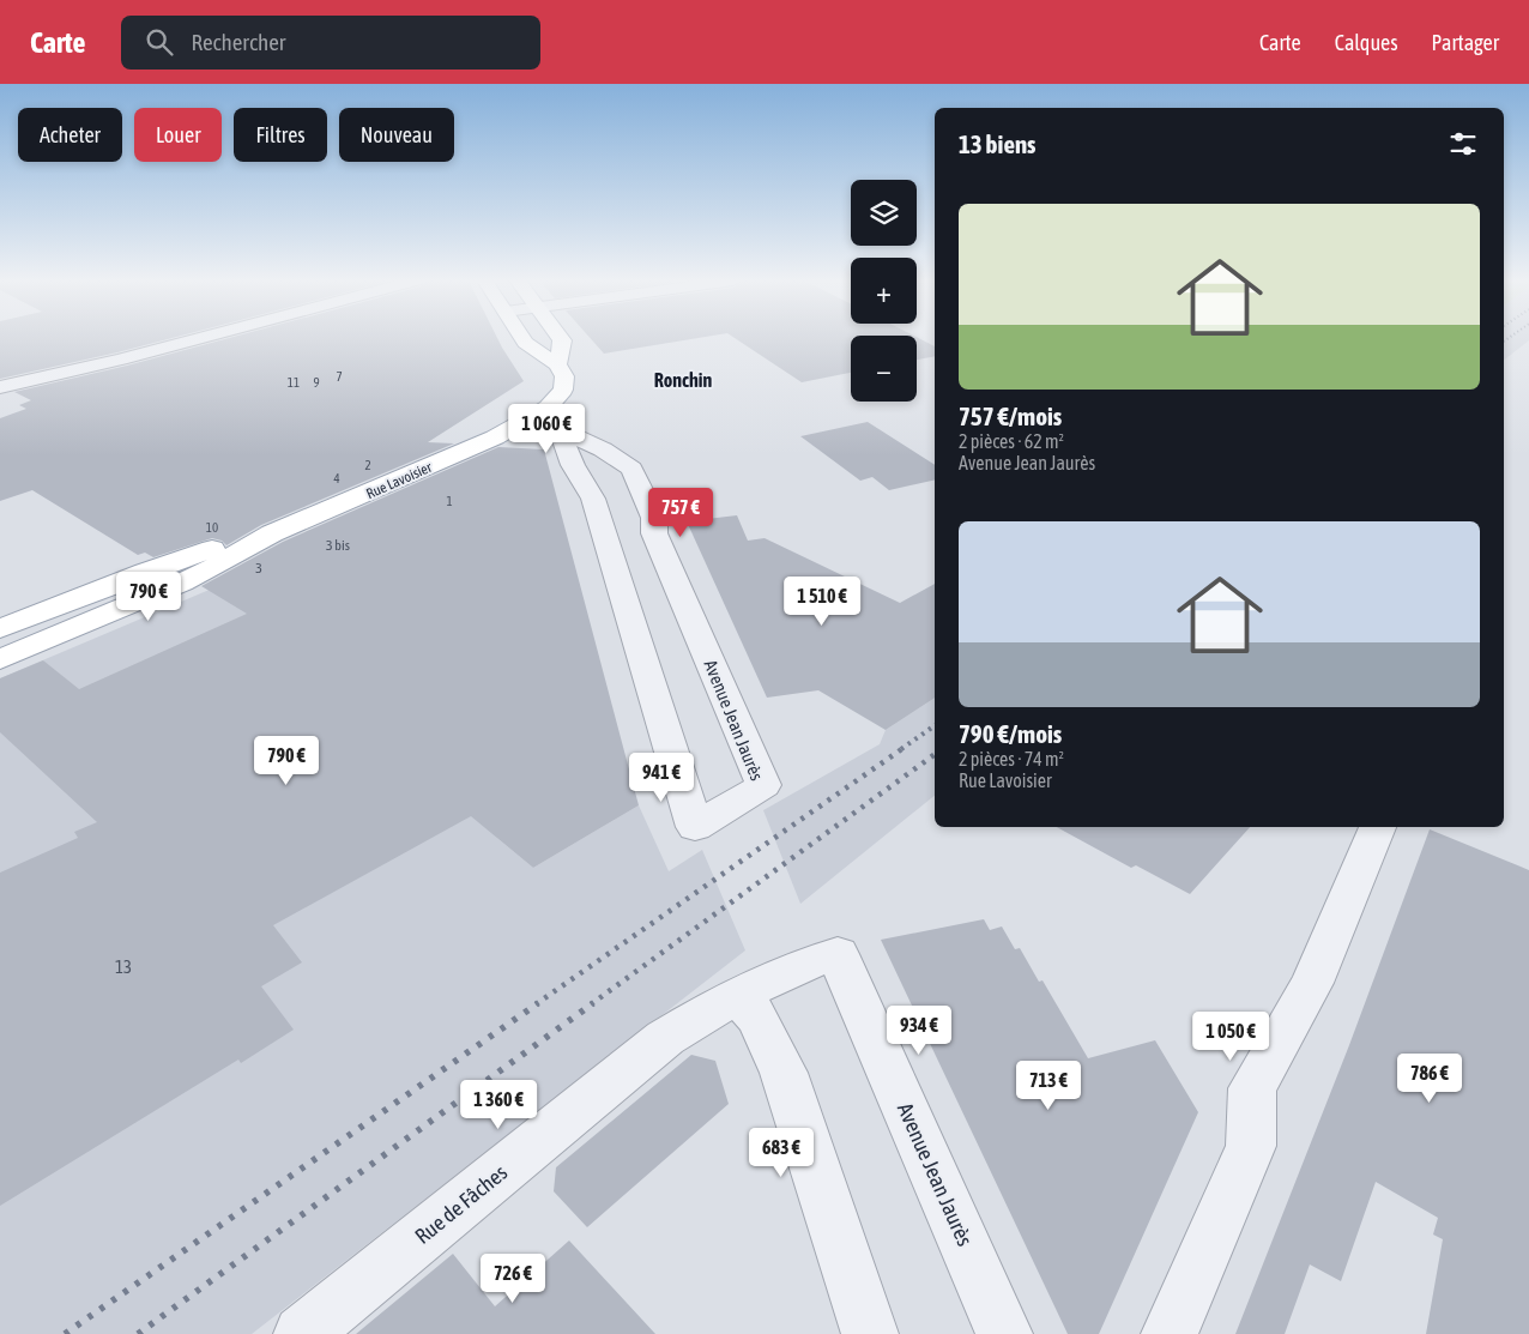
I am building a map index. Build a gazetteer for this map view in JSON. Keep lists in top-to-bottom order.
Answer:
{
  "streets": {
    "main road": ["Rue Lavoisier"],
    "street": ["Avenue Jean Jaurès", "Rue de Fâches"]
  },
  "crossings": [
    ["Rue Lavoisier", "Avenue Jean Jaurès"],
    ["Avenue Jean Jaurès", "Rue de Fâches"]
  ],
  "districts": ["Ronchin"],
  "house_numbers": [
    "7",
    "11",
    "9",
    "2",
    "4",
    "1",
    "10",
    "3 bis",
    "3",
    "13"
  ],
  "page": {
    "header": "Carte",
    "search": "Rechercher",
    "nav": ["Carte", "Calques", "Partager"],
    "chip": [
      "Acheter",
      "Louer",
      "Filtres",
      "Nouveau"
    ],
    "heading": "13 biens",
    "map_buttons": ["+", "−"],
    "list": [
      {
        "name": "757 €/mois",
        "note": "2 pièces · 62 m² · Avenue Jean Jaurès"
      },
      {
        "name": "790 €/mois",
        "note": "2 pièces · 74 m² · Rue Lavoisier"
      }
    ],
    "price": [
      "1 060 €",
      "757 €",
      "790 €",
      "1 510 €",
      "790 €",
      "941 €",
      "934 €",
      "1 050 €",
      "786 €",
      "713 €",
      "1 360 €",
      "683 €",
      "726 €"
    ]
  }
}
